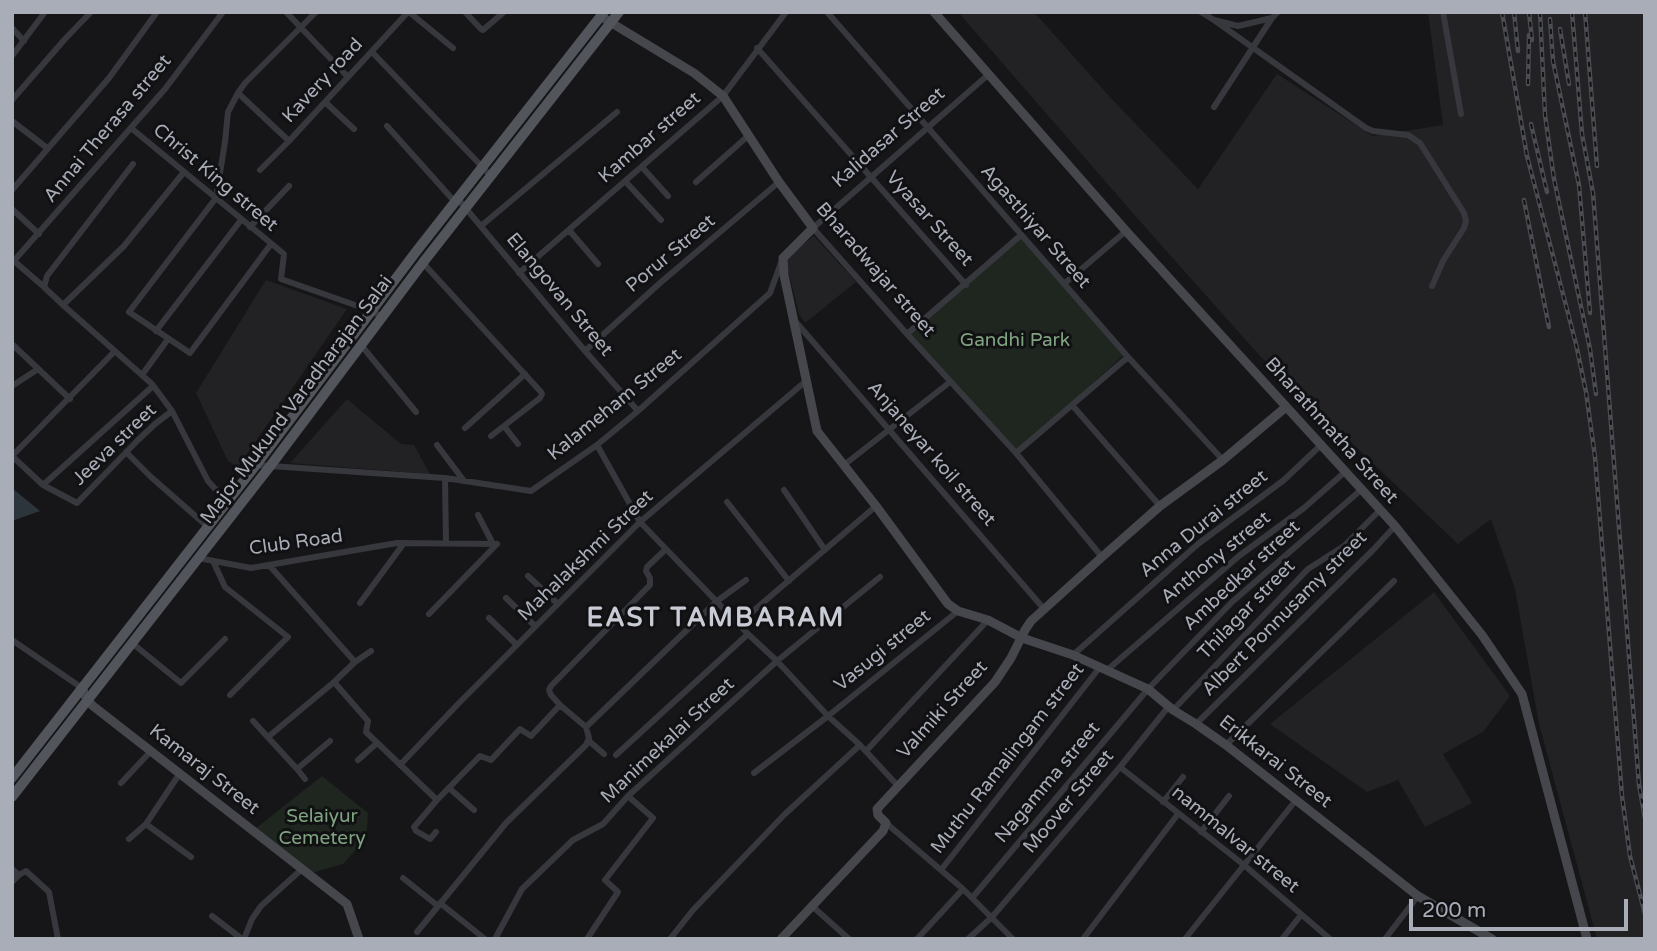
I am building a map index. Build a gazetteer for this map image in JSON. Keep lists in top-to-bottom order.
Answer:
{
  "streets": {
    "main road": ["Major Mukund Varadharajan Salai"],
    "street": [
      "Kavery road",
      "Annai Therasa street",
      "Kambar street",
      "Kalidasar Street",
      "Christ King street",
      "Vyasar Street",
      "Agasthiyar Street",
      "Porur Street",
      "Bharadwajar street",
      "Elangovan Street",
      "Kalameham Street",
      "Bharathmatha Street",
      "Jeeva street",
      "Anjaneyar koil street",
      "Anna Durai street",
      "Club Road",
      "Mahalakshmi Street",
      "Anthony street",
      "Ambedkar street",
      "Thilagar street",
      "Albert Ponnusamy street",
      "Vasugi street",
      "Valmiki Street",
      "Manimekalai Street",
      "Muthu Ramalingam street",
      "Erikkarai Street",
      "Kamaraj Street",
      "Nagamma street",
      "Moover Street",
      "nammalvar street"
    ]
  },
  "crossings": [
    ["Annai Therasa street", "Christ King street"],
    ["Kambar street", "Vyasar Street"],
    ["Kambar street", "Bharadwajar street"],
    ["Kambar street", "Elangovan Street"],
    ["Kalidasar Street", "Vyasar Street"],
    ["Kalidasar Street", "Agasthiyar Street"],
    ["Kalidasar Street", "Bharadwajar street"],
    ["Kalidasar Street", "Kalameham Street"],
    ["Kalidasar Street", "Bharathmatha Street"],
    ["Christ King street", "Major Mukund Varadharajan Salai"],
    ["Agasthiyar Street", "Valmiki Street"],
    ["Porur Street", "Bharadwajar street"],
    ["Porur Street", "Elangovan Street"],
    ["Bharadwajar street", "Major Mukund Varadharajan Salai"],
    ["Bharadwajar street", "Valmiki Street"],
    ["Elangovan Street", "Major Mukund Varadharajan Salai"],
    ["Elangovan Street", "Kalameham Street"],
    ["Major Mukund Varadharajan Salai", "Kalameham Street"],
    ["Major Mukund Varadharajan Salai", "Club Road"],
    ["Major Mukund Varadharajan Salai", "Kamaraj Street"],
    ["Bharathmatha Street", "Anna Durai street"],
    ["Bharathmatha Street", "Anthony street"],
    ["Bharathmatha Street", "Ambedkar street"],
    ["Bharathmatha Street", "Thilagar street"],
    ["Bharathmatha Street", "Albert Ponnusamy street"],
    ["Bharathmatha Street", "Valmiki Street"],
    ["Anjaneyar koil street", "Valmiki Street"],
    ["Anna Durai street", "Erikkarai Street"],
    ["Anthony street", "Muthu Ramalingam street"],
    ["Anthony street", "Erikkarai Street"],
    ["Ambedkar street", "Erikkarai Street"],
    ["Ambedkar street", "Nagamma street"],
    ["Thilagar street", "Erikkarai Street"],
    ["Thilagar street", "Moover Street"],
    ["Albert Ponnusamy street", "Erikkarai Street"],
    ["Vasugi street", "Erikkarai Street"],
    ["Valmiki Street", "Erikkarai Street"],
    ["Muthu Ramalingam street", "Erikkarai Street"],
    ["Erikkarai Street", "Nagamma street"],
    ["Erikkarai Street", "Moover Street"],
    ["Moover Street", "nammalvar street"]
  ],
  "districts": ["EAST TAMBARAM"],
  "parks": ["Gandhi Park", "Selaiyur Cemetery"],
  "scale_bar": "200 m"
}
